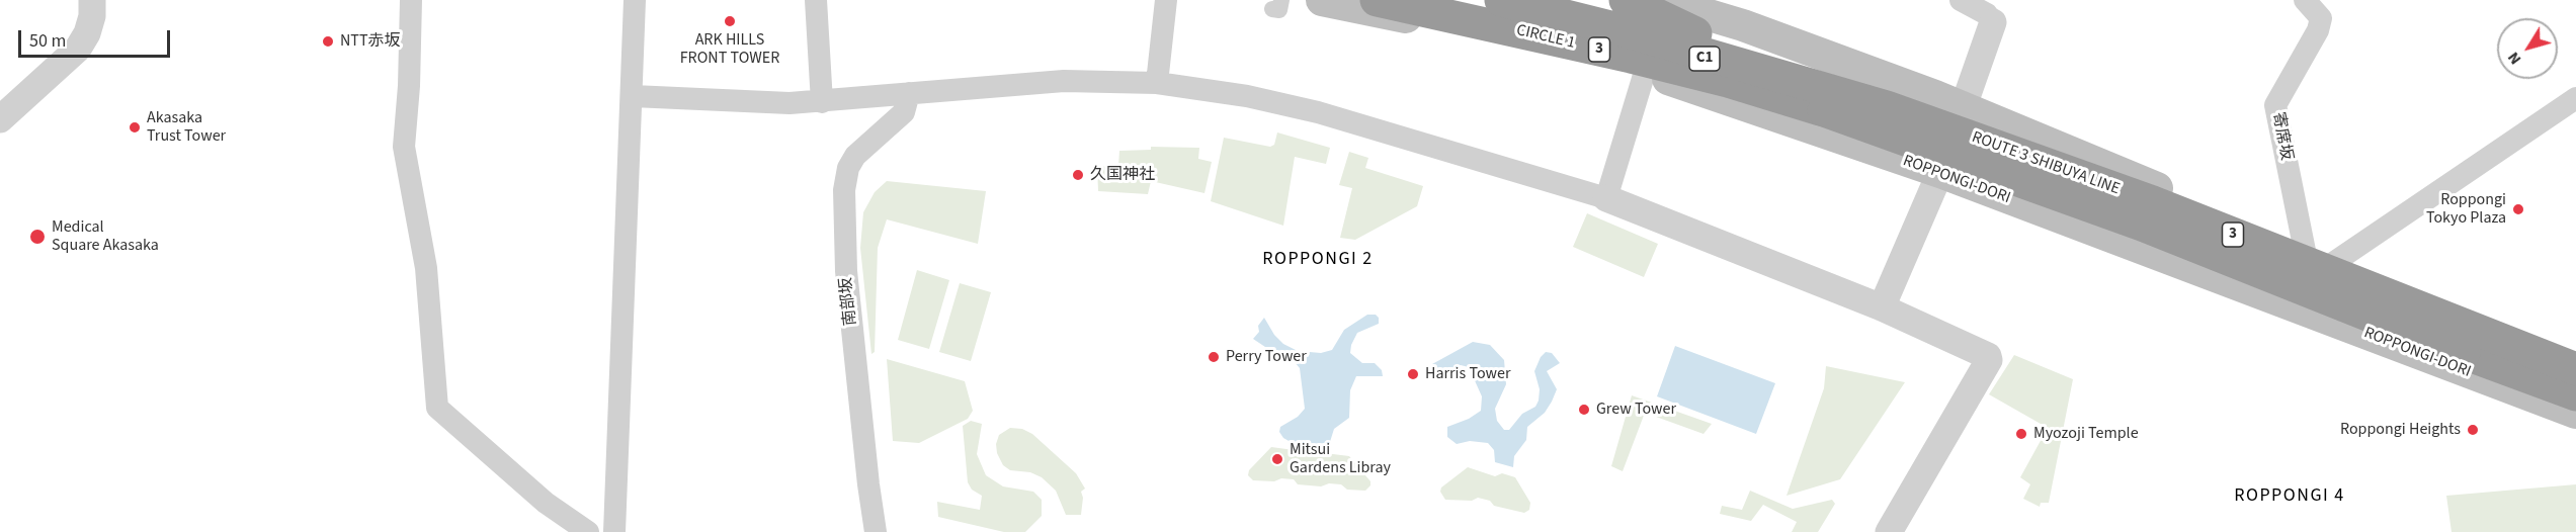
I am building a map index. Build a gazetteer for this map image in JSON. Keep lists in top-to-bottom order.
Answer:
{
  "streets": {
    "highway": [
      "CIRCLE 1",
      "3",
      "C1",
      "ROUTE 3 SHIBUYA LINE"
    ],
    "main road": ["ROPPONGI-DORI"],
    "street": ["寄席坂", "南部坂"]
  },
  "crossings": [
    ["CIRCLE 1", "C1"],
    ["CIRCLE 1", "ROUTE 3 SHIBUYA LINE"],
    ["3", "ROUTE 3 SHIBUYA LINE"],
    ["C1", "ROUTE 3 SHIBUYA LINE"]
  ],
  "districts": ["ROPPONGI 2", "ROPPONGI 4"],
  "places": [
    "ARK HILLS FRONT TOWER",
    "NTT赤坂",
    "Akasaka Trust Tower",
    "久国神社",
    "Roppongi Tokyo Plaza",
    "Medical Square Akasaka",
    "Perry Tower",
    "Harris Tower",
    "Grew Tower",
    "Roppongi Heights",
    "Myozoji Temple",
    "Mitsui Gardens Libray"
  ],
  "scale_bar": "50 m",
  "north": "bottom left"
}
